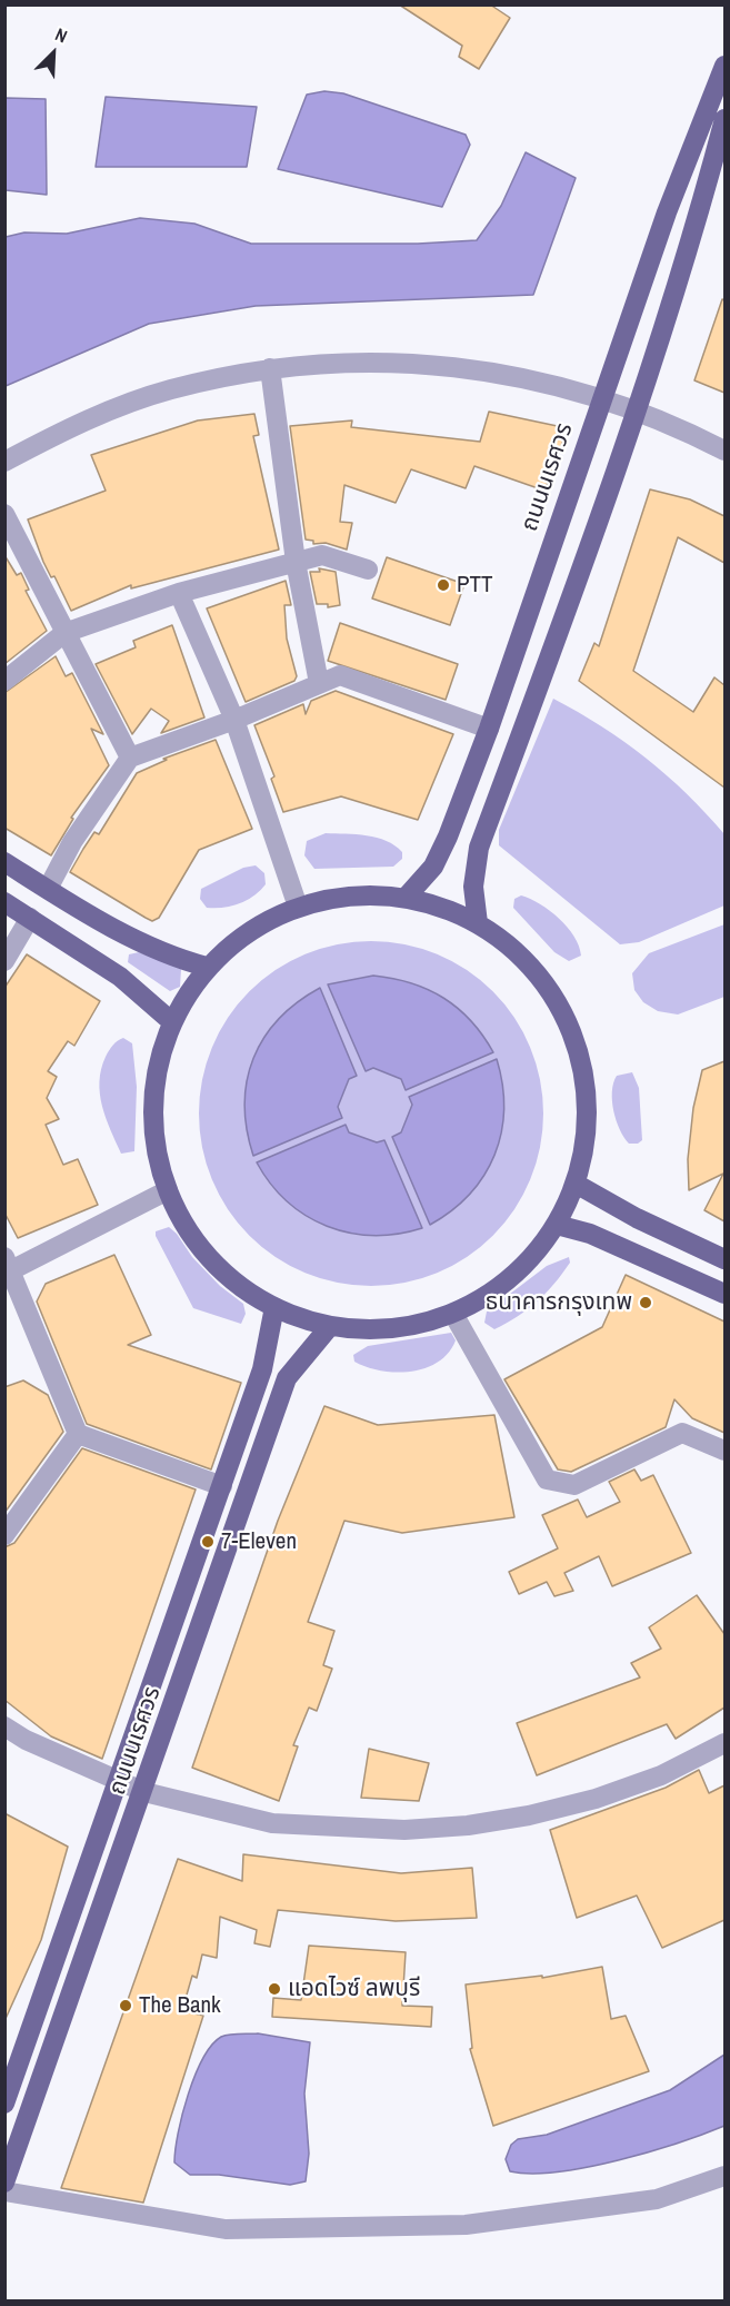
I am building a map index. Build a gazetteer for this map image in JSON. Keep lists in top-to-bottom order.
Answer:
{
  "streets": {
    "main road": ["ถนนนเรศวร"]
  },
  "places": [
    "PTT",
    "ธนาคารกรุงเทพ",
    "7-Eleven",
    "แอดไวซ์ ลพบุรี",
    "The Bank"
  ],
  "north": "top right"
}
